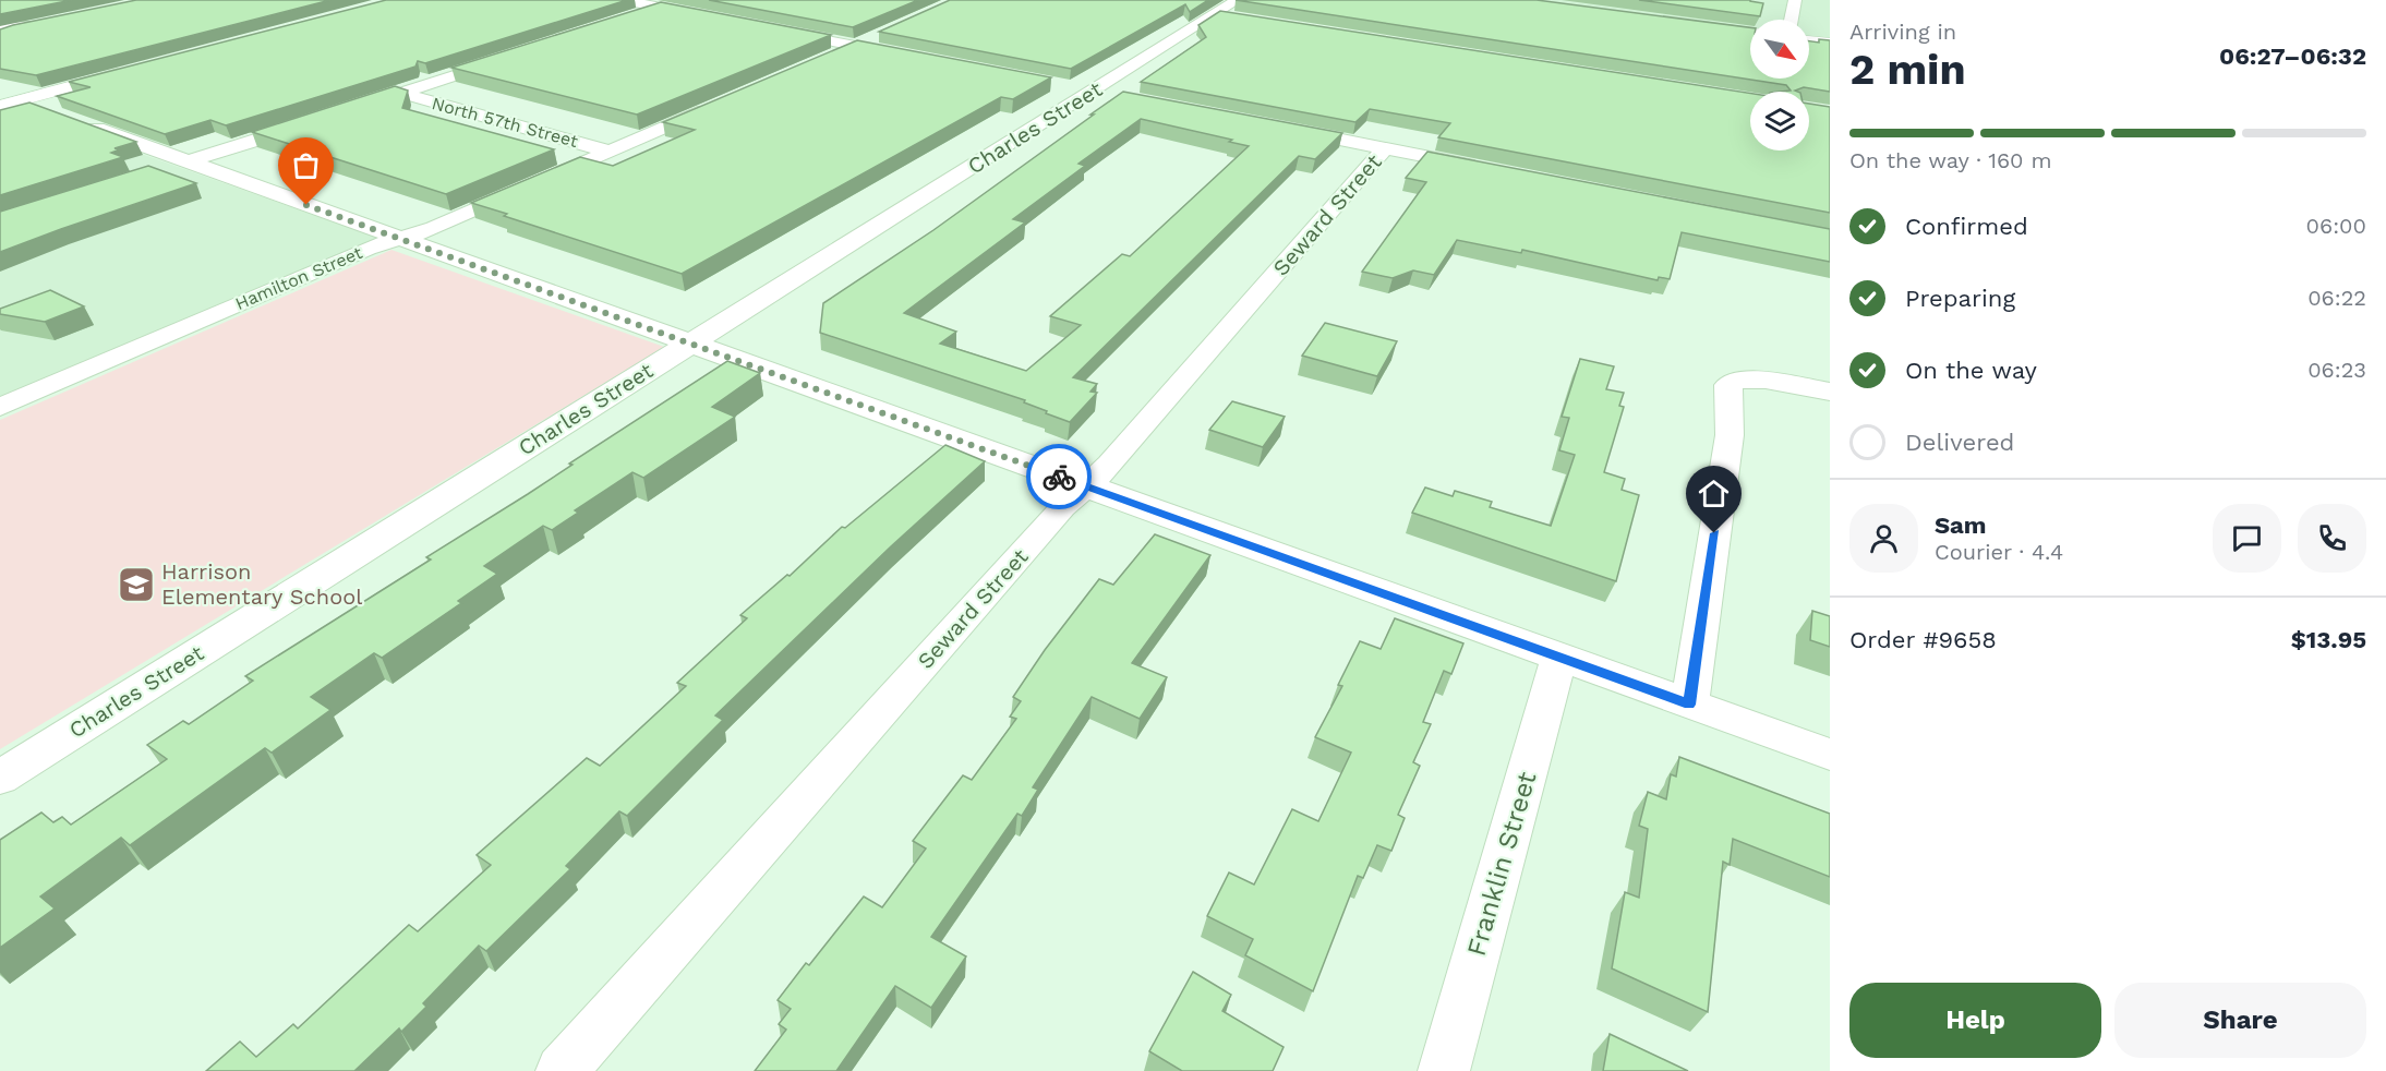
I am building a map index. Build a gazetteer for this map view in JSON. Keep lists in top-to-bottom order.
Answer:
{
  "streets": {
    "street": [
      "North 57th Street",
      "Charles Street",
      "Seward Street",
      "Hamilton Street",
      "Franklin Street"
    ]
  },
  "crossings": [
    ["North 57th Street", "Hamilton Street"]
  ],
  "places": {
    "school or university": ["Harrison Elementary School"]
  },
  "north": "bottom right",
  "page": {
    "heading": ["2 min", "Arriving in", "06:27–06:32"],
    "panel": [
      "Sam",
      "Courier · 4.4",
      "Order #9658",
      "$13.95"
    ],
    "bar": "On the way · 160 m",
    "list": [
      ["Confirmed", "06:00"],
      ["Preparing", "06:22"],
      ["On the way", "06:23"],
      "Delivered"
    ],
    "buttons": ["Help", "Share"]
  }
}
